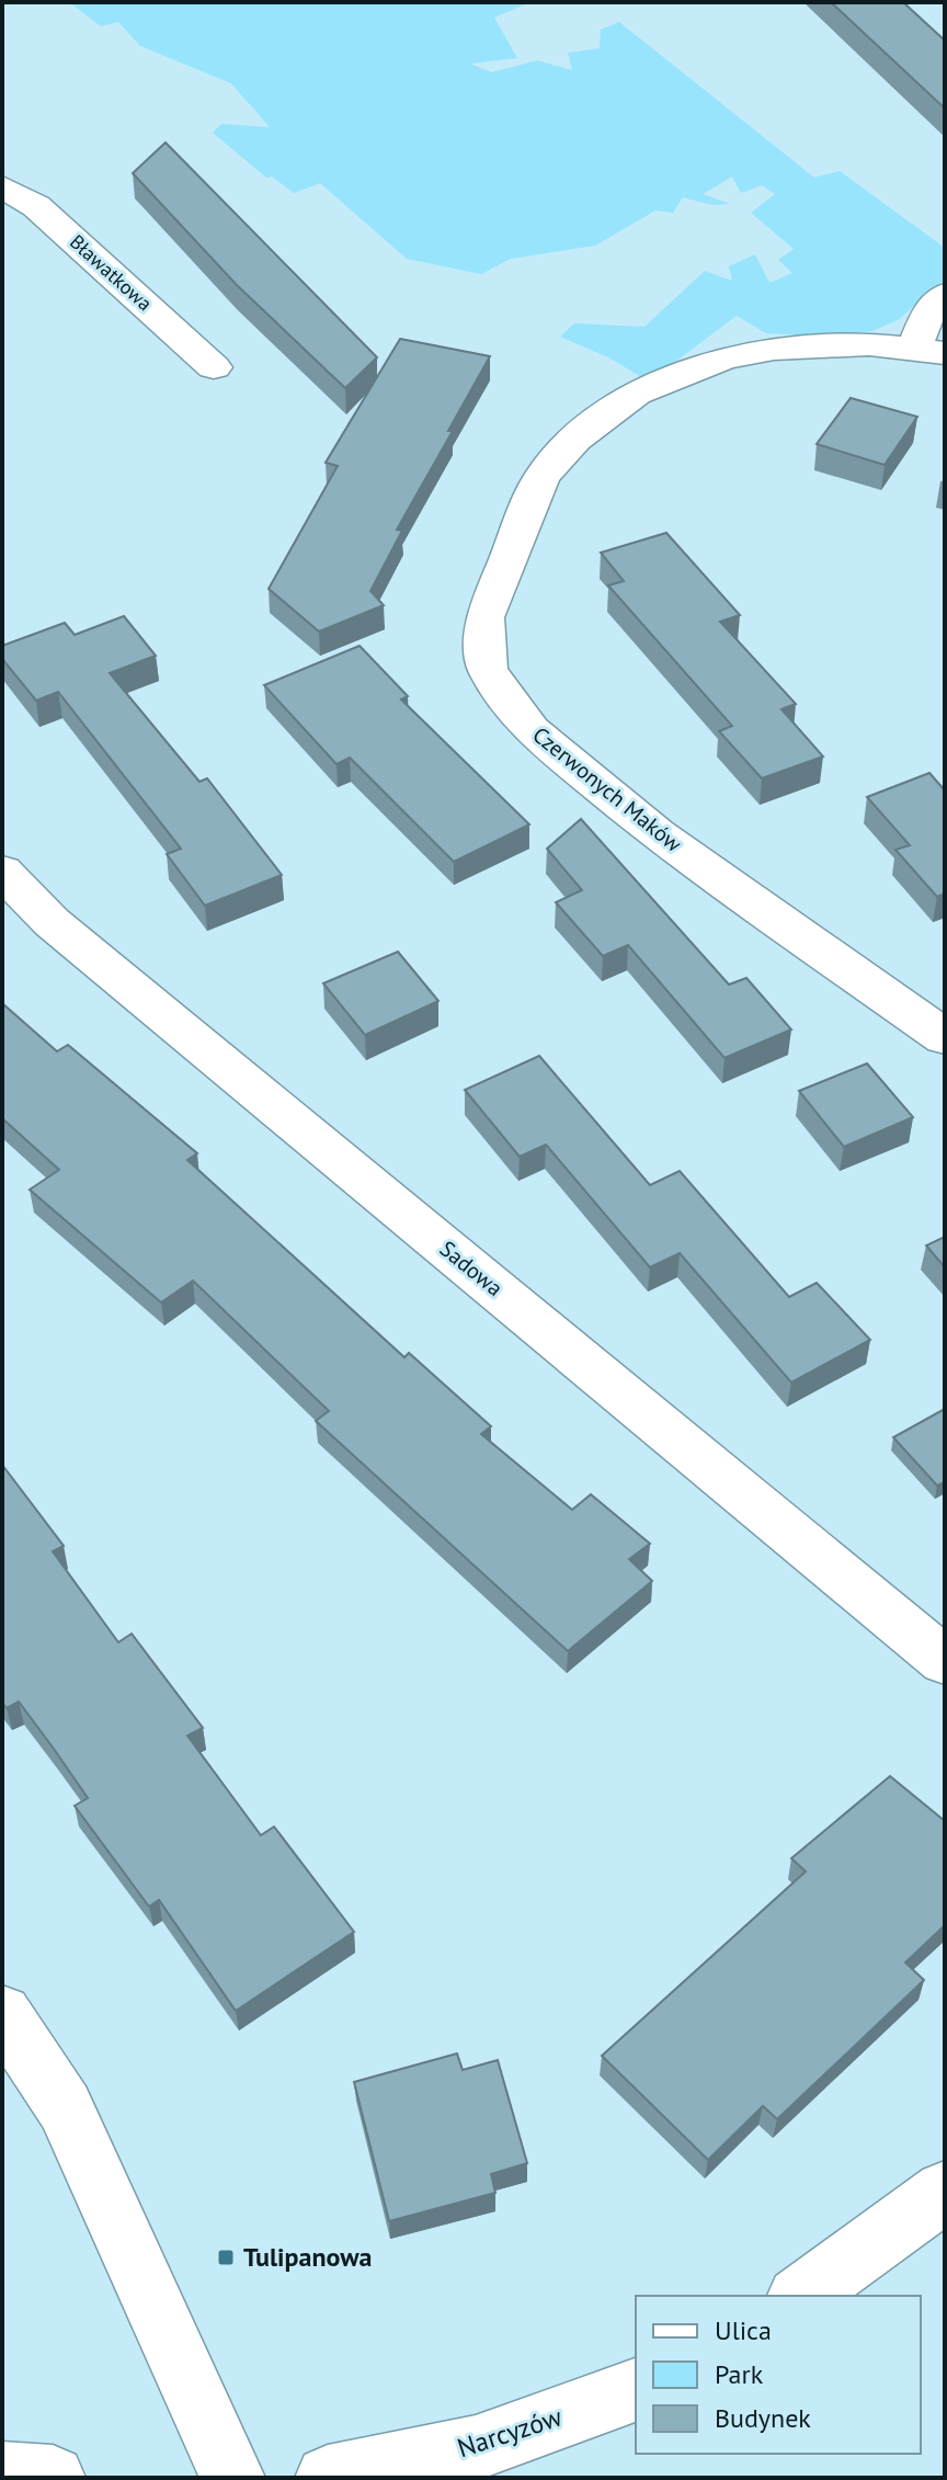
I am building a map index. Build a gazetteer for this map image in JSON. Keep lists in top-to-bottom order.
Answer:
{
  "streets": {
    "street": [
      "Bławatkowa",
      "Czerwonych Maków",
      "Sadowa",
      "Narcyzów"
    ]
  },
  "places": {
    "transit": ["Tulipanowa"]
  },
  "legend": ["Ulica", "Park", "Budynek"]
}
